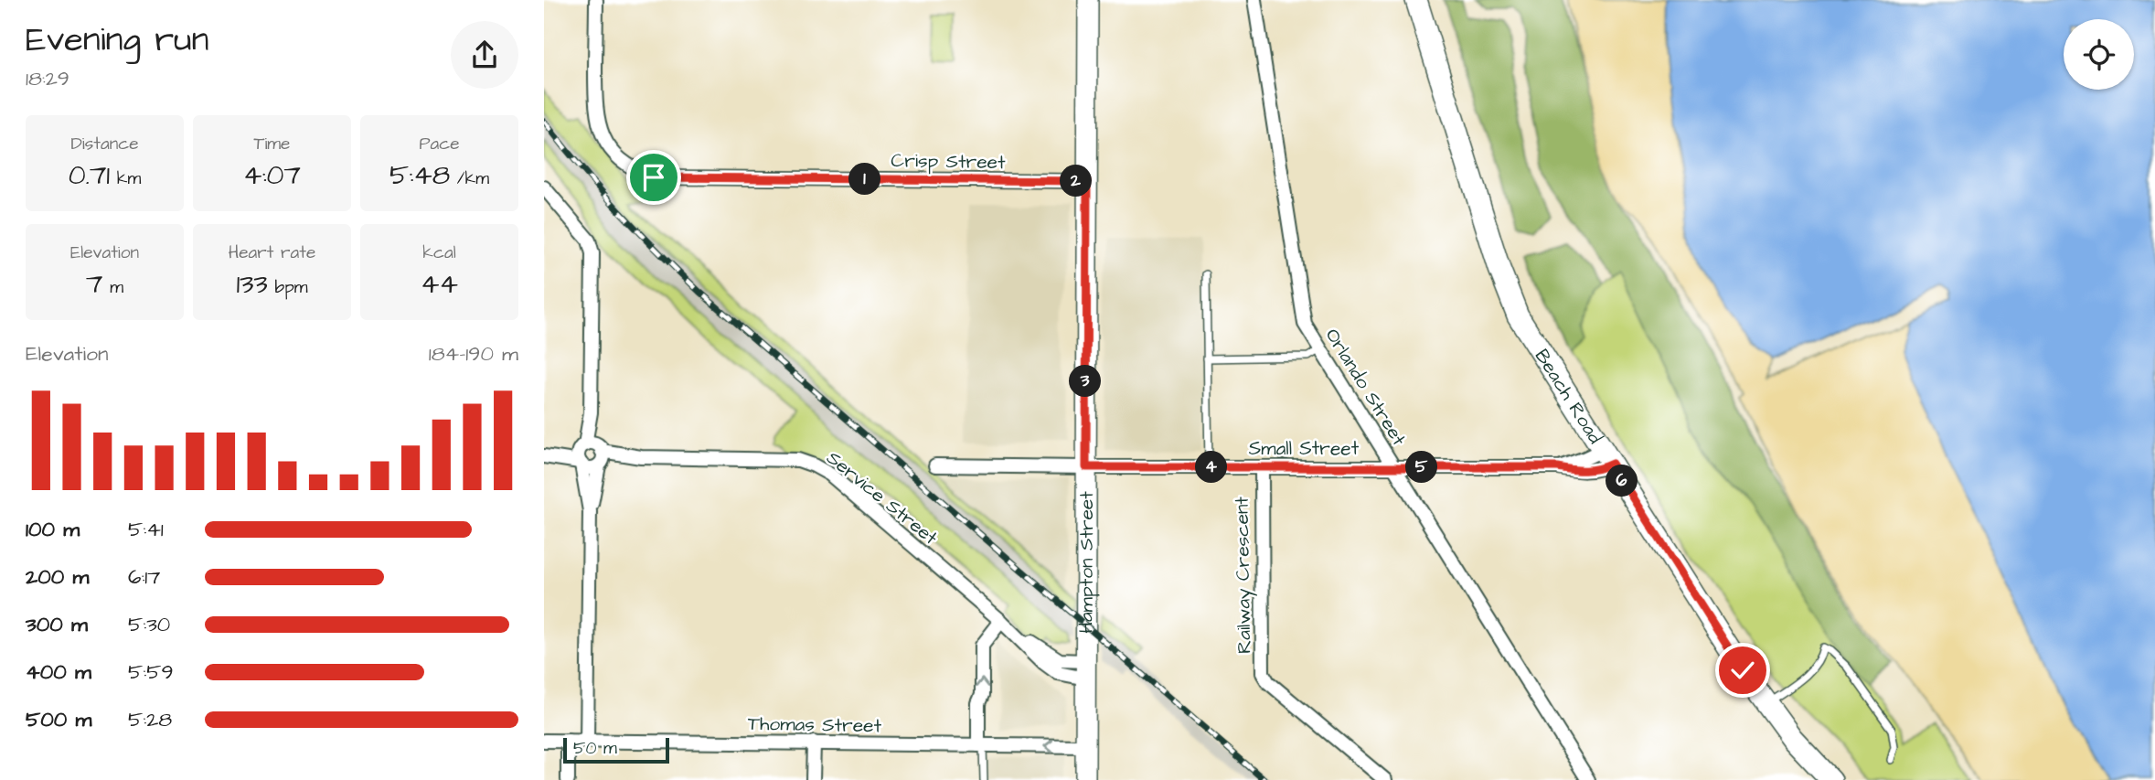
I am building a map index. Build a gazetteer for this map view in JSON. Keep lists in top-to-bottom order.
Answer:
{
  "streets": {
    "main road": ["Beach Road", "Hampton Street"],
    "street": [
      "Crisp Street",
      "Orlando Street",
      "Small Street",
      "Service Street",
      "Railway Crescent",
      "Thomas Street"
    ]
  },
  "crossings": [
    ["Crisp Street", "Hampton Street"],
    ["Orlando Street", "Small Street"],
    ["Beach Road", "Small Street"],
    ["Small Street", "Hampton Street"],
    ["Small Street", "Railway Crescent"],
    ["Service Street", "Hampton Street"],
    ["Hampton Street", "Thomas Street"]
  ],
  "scale_bar": "50 m",
  "page": {
    "heading": ["Evening run", "18:29"],
    "stats": [
      ["Distance", "0.71 km"],
      ["Time", "4:07"],
      ["Pace", "5:48 /km"],
      ["Elevation", "7 m"],
      ["Heart rate", "133 bpm"],
      ["kcal", "44"]
    ],
    "pins": [
      "1",
      "2",
      "3",
      "4",
      "5",
      "6"
    ],
    "chart": ["Elevation", "184–190 m"],
    "list": [
      {
        "name": "100 m",
        "note": "5:41"
      },
      {
        "name": "200 m",
        "note": "6:17"
      },
      {
        "name": "300 m",
        "note": "5:30"
      },
      {
        "name": "400 m",
        "note": "5:59"
      },
      {
        "name": "500 m",
        "note": "5:28"
      }
    ],
    "scale": "50 m"
  }
}
